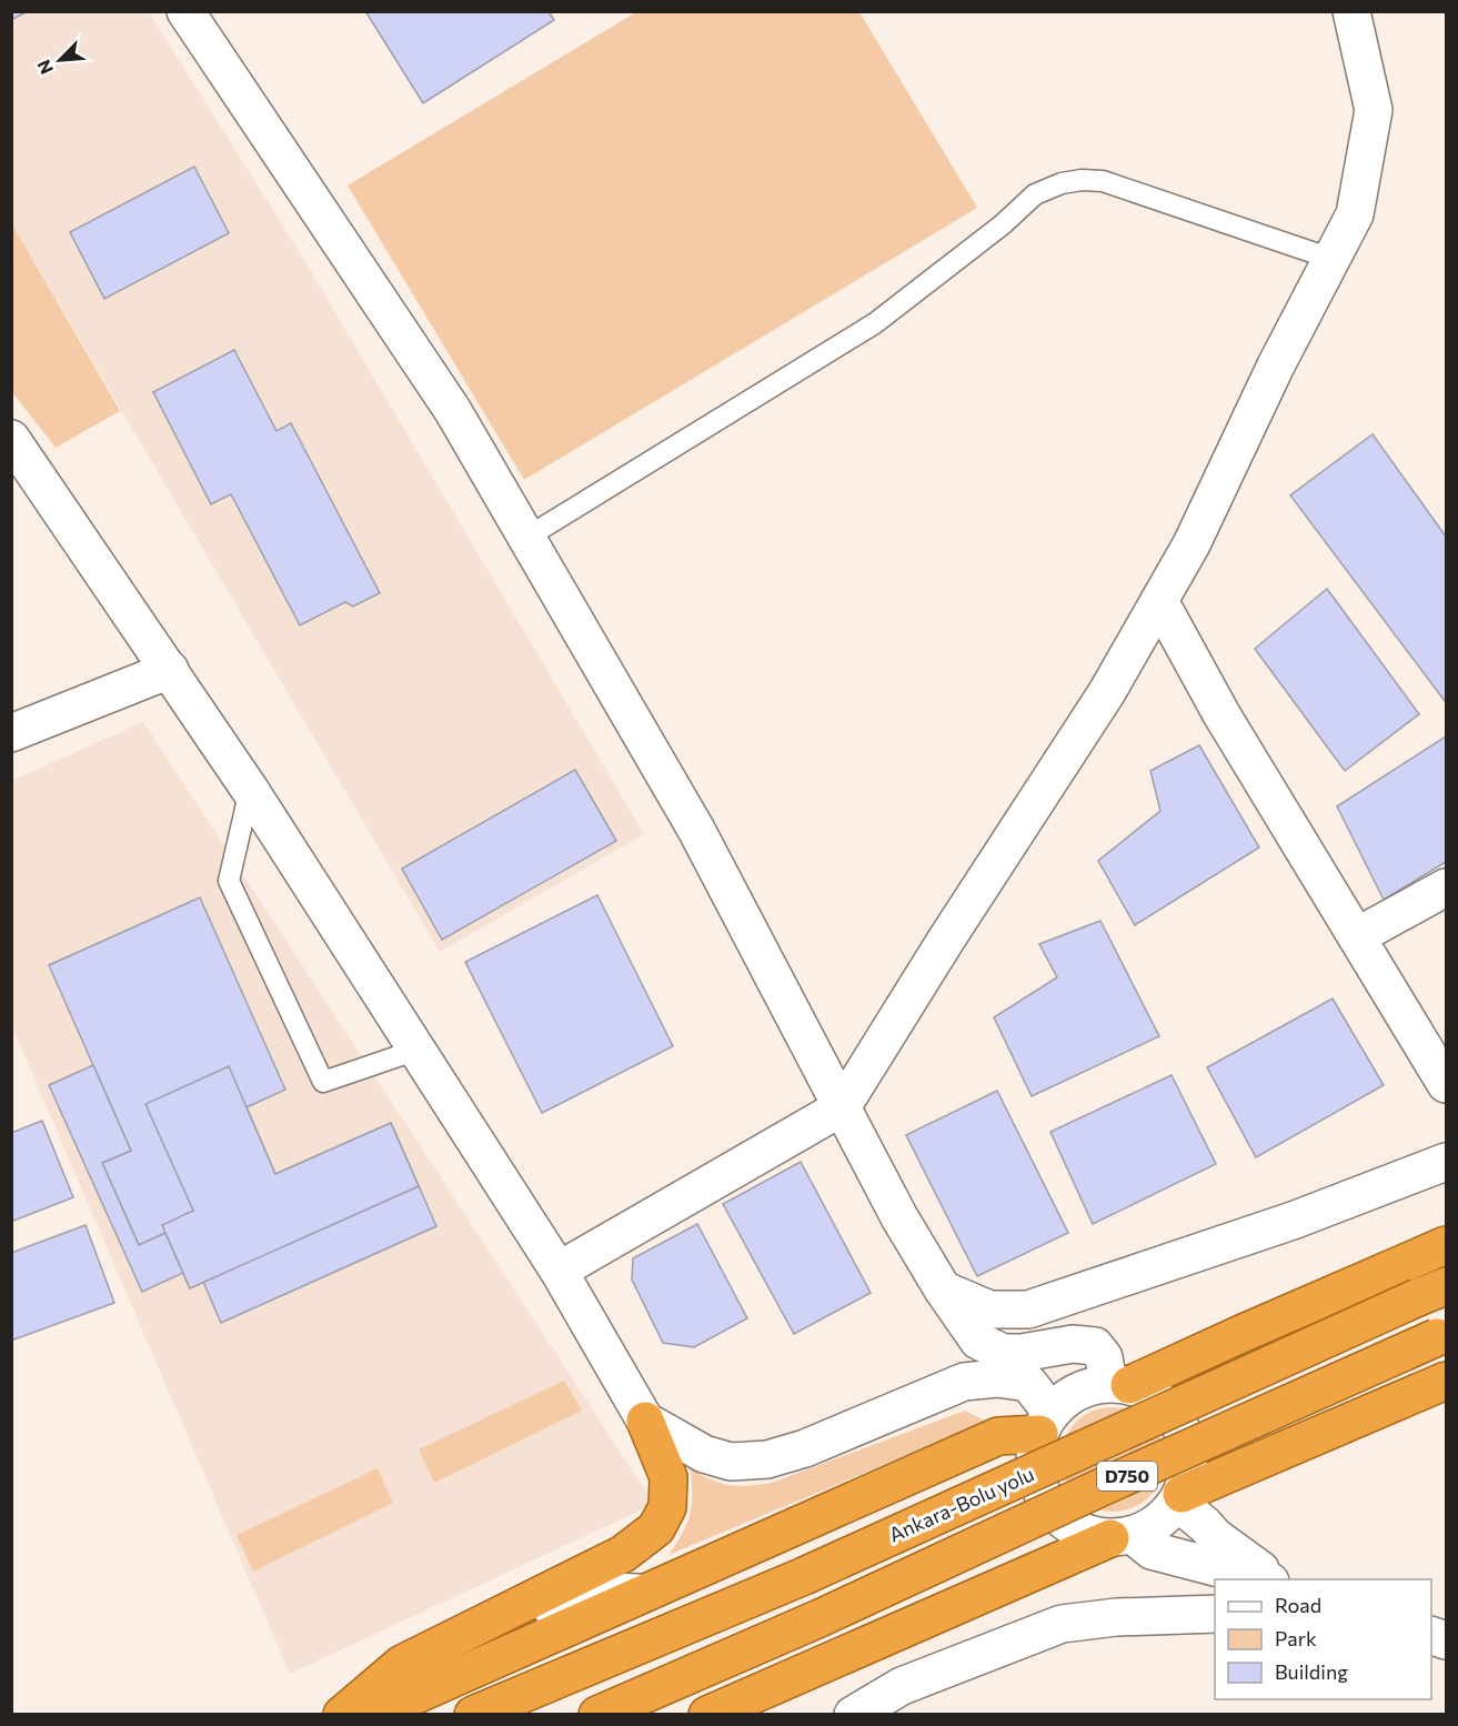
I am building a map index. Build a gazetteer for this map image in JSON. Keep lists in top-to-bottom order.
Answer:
{
  "streets": {
    "highway": ["D750", "Ankara-Bolu yolu"]
  },
  "legend": ["Road", "Park", "Building"],
  "north": "bottom left"
}
